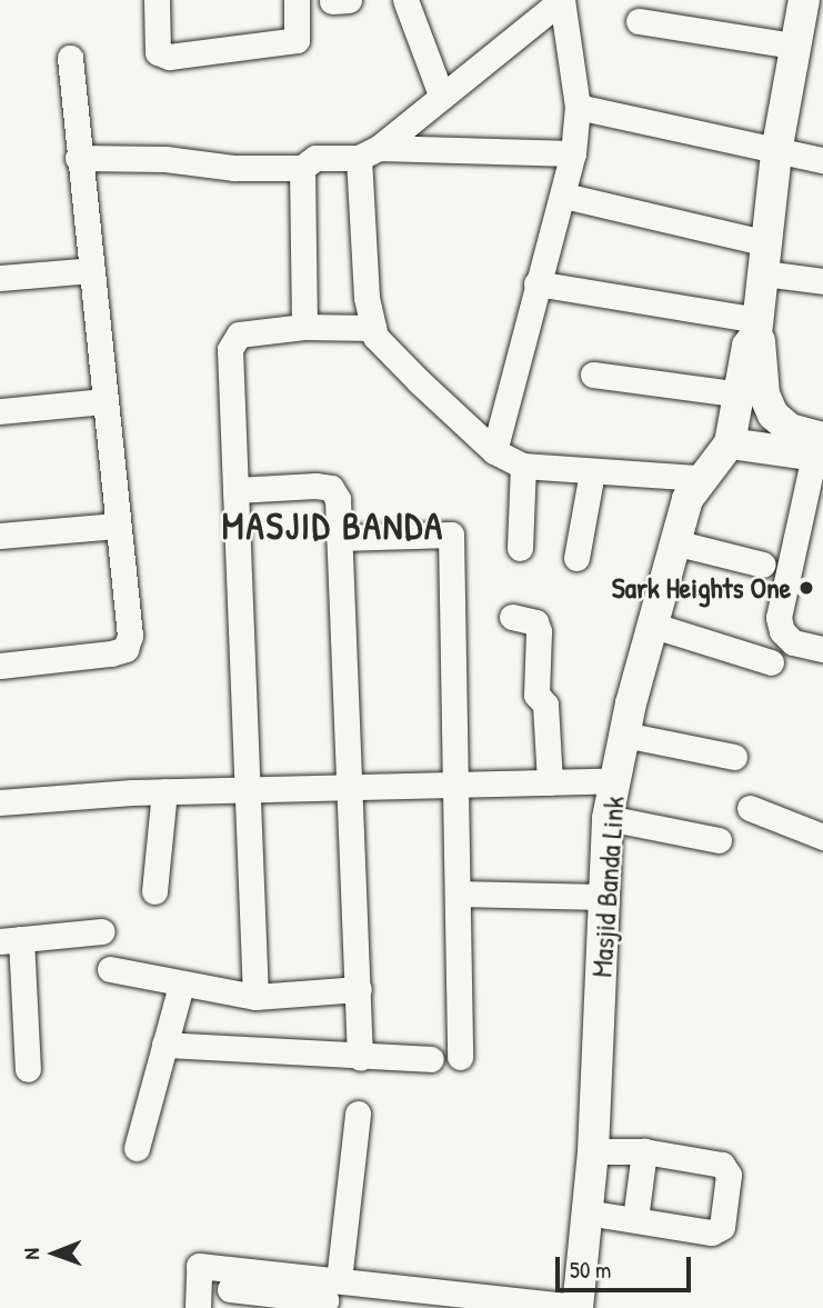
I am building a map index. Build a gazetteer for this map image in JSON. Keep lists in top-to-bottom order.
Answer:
{
  "streets": {
    "main road": ["Masjid Banda Link"]
  },
  "districts": ["MASJID BANDA"],
  "places": ["Sark Heights One"],
  "scale_bar": "50 m",
  "north": "left"
}
